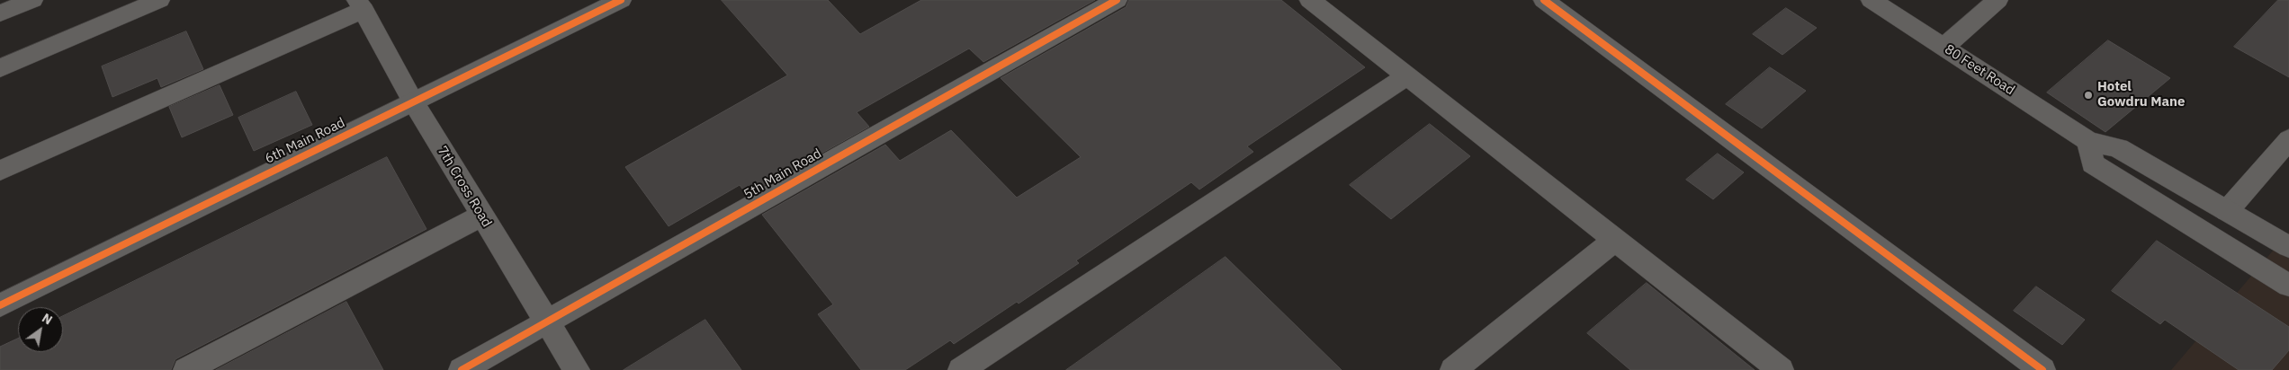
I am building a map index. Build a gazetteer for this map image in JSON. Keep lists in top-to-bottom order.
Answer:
{
  "streets": {
    "street": [
      "80 Feet Road",
      "6th Main Road",
      "5th Main Road",
      "7th Cross Road"
    ]
  },
  "crossings": [
    ["6th Main Road", "7th Cross Road"],
    ["5th Main Road", "7th Cross Road"]
  ],
  "places": ["Hotel Gowdru Mane"],
  "north": "top right"
}
